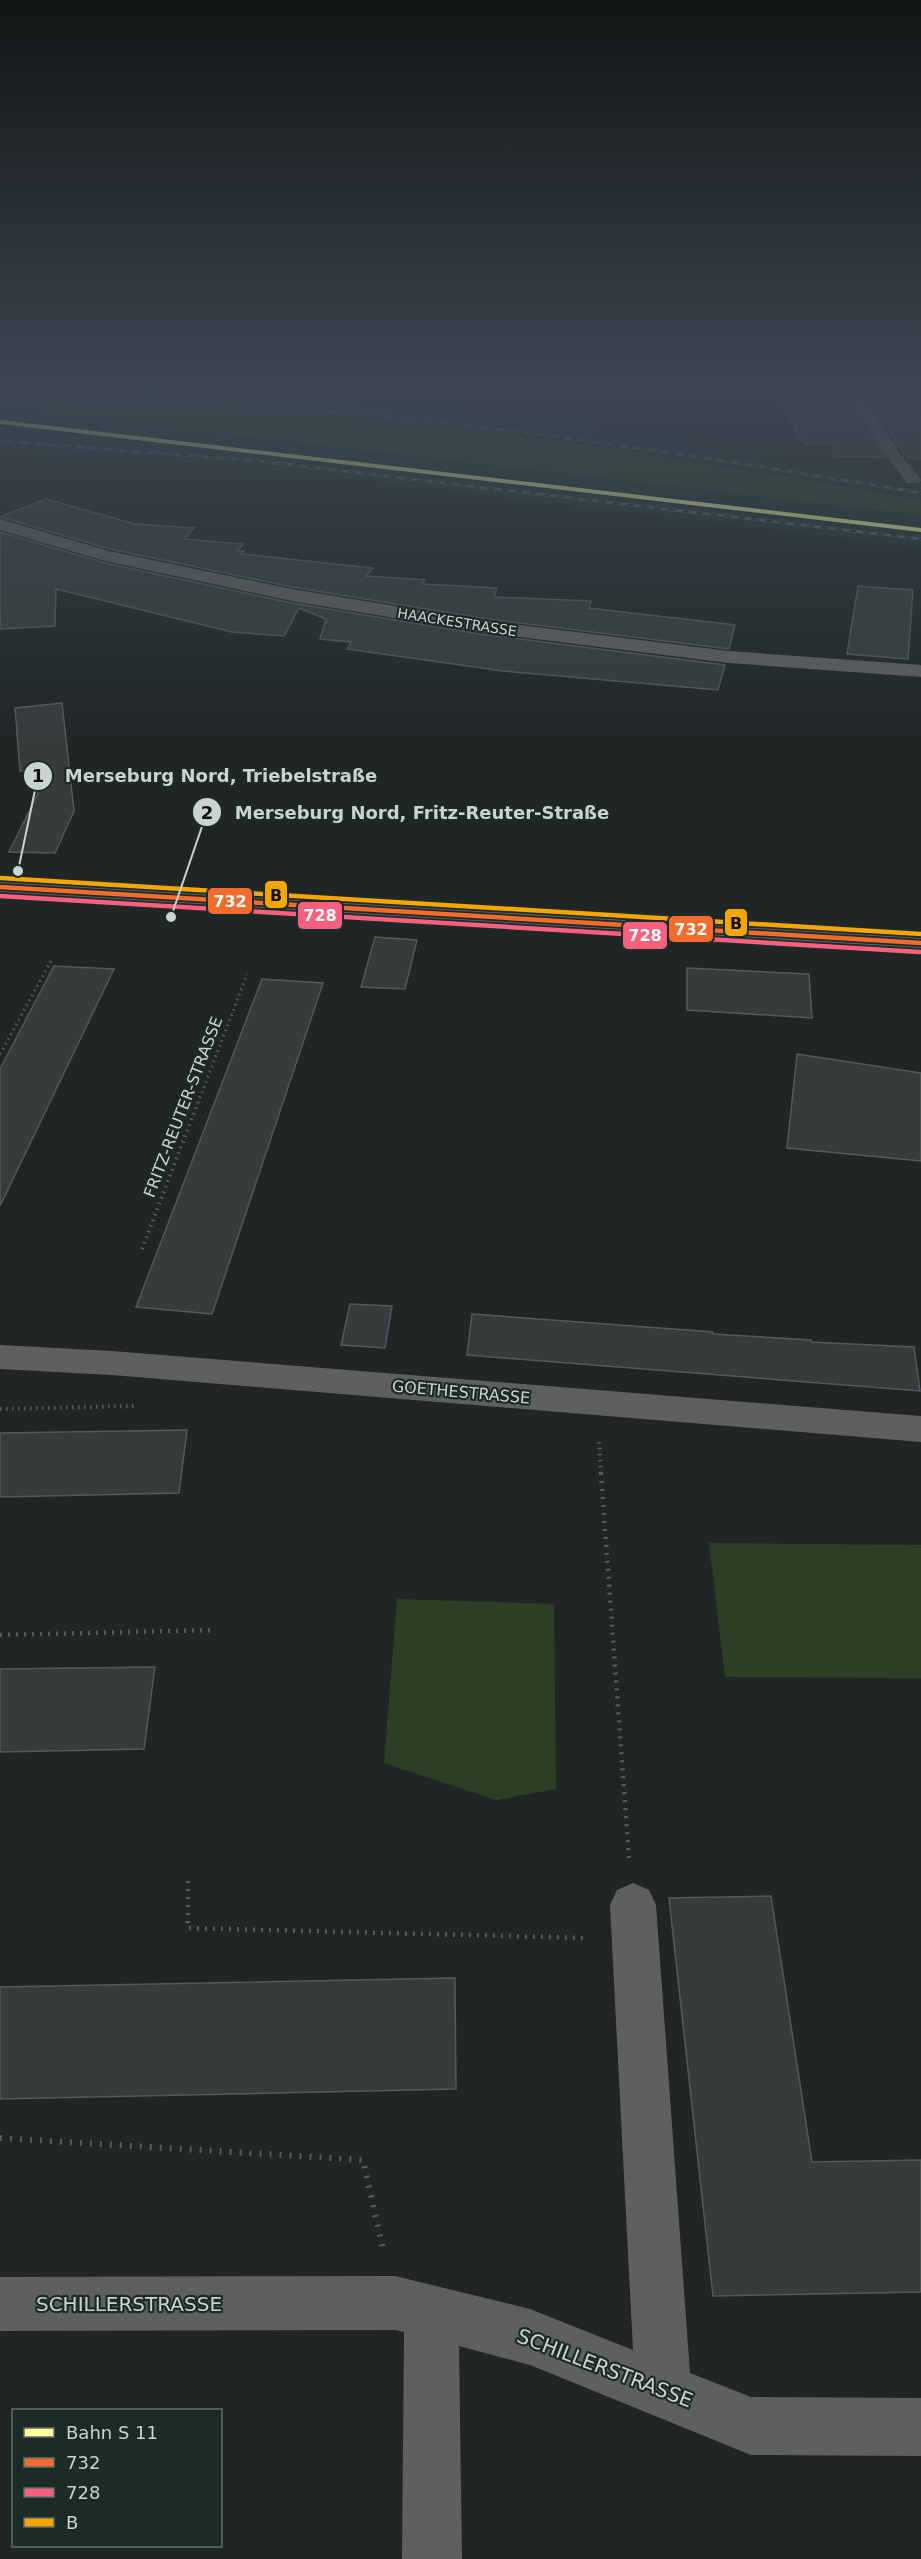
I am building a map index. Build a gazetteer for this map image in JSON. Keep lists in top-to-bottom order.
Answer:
{
  "streets": {
    "street": ["HAACKESTRASSE", "GOETHESTRASSE", "SCHILLERSTRASSE"],
    "path": ["FRITZ-REUTER-STRASSE"]
  },
  "places": ["Merseburg Nord, Triebelstraße", "Merseburg Nord, Fritz-Reuter-Straße"],
  "lines": ["transit line B", "transit line 732", "transit line 728"],
  "legend": [
    "Bahn S 11",
    "732",
    "728",
    "B"
  ]
}
